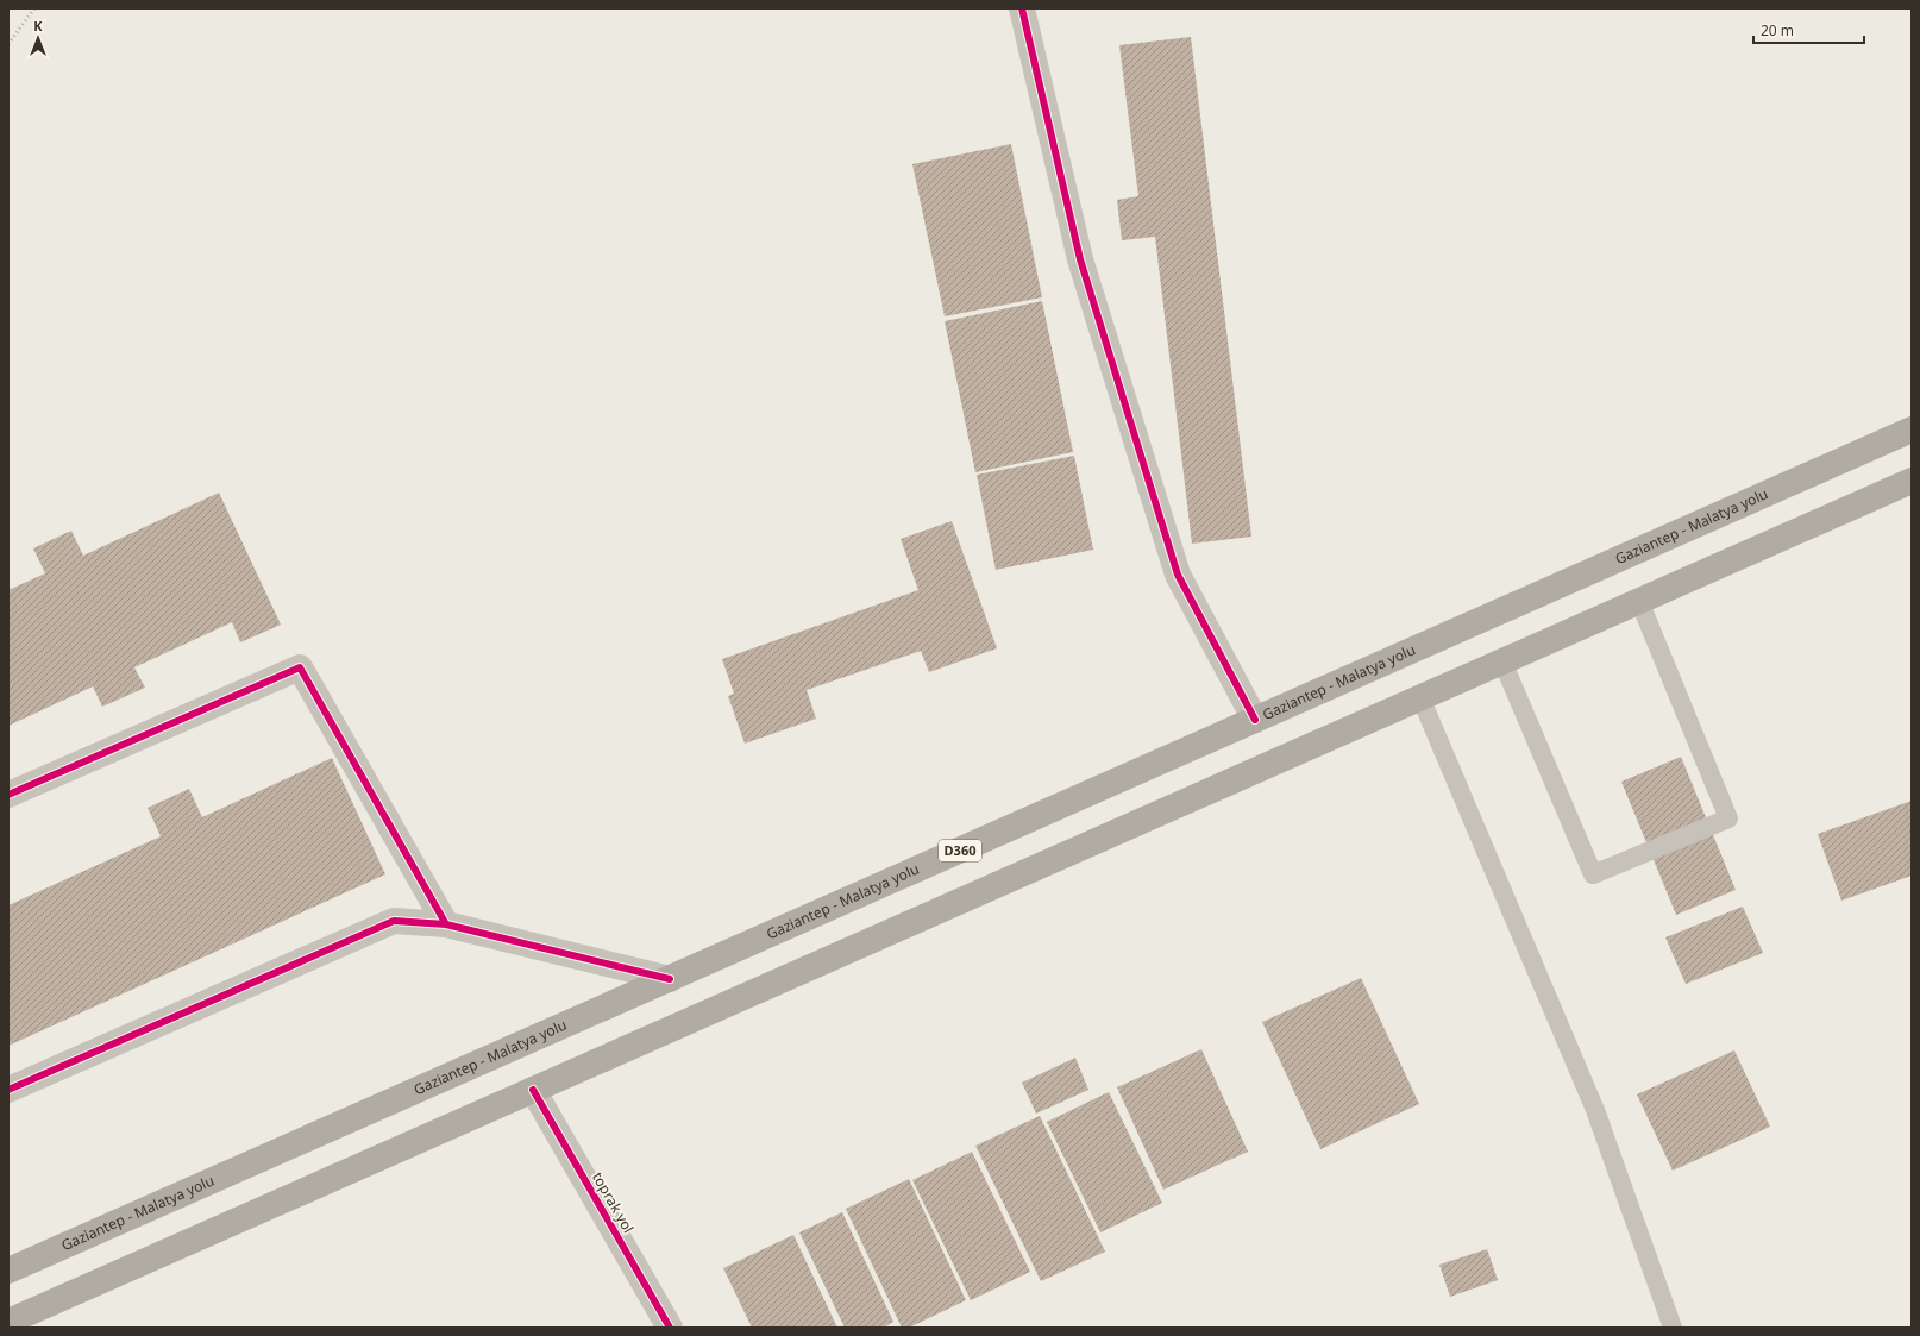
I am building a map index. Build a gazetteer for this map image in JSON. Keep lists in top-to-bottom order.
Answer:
{
  "streets": {
    "highway": ["Gaziantep - Malatya yolu", "D360"],
    "street": ["toprak yol"]
  },
  "scale_bar": "20 m",
  "north": "top"
}
